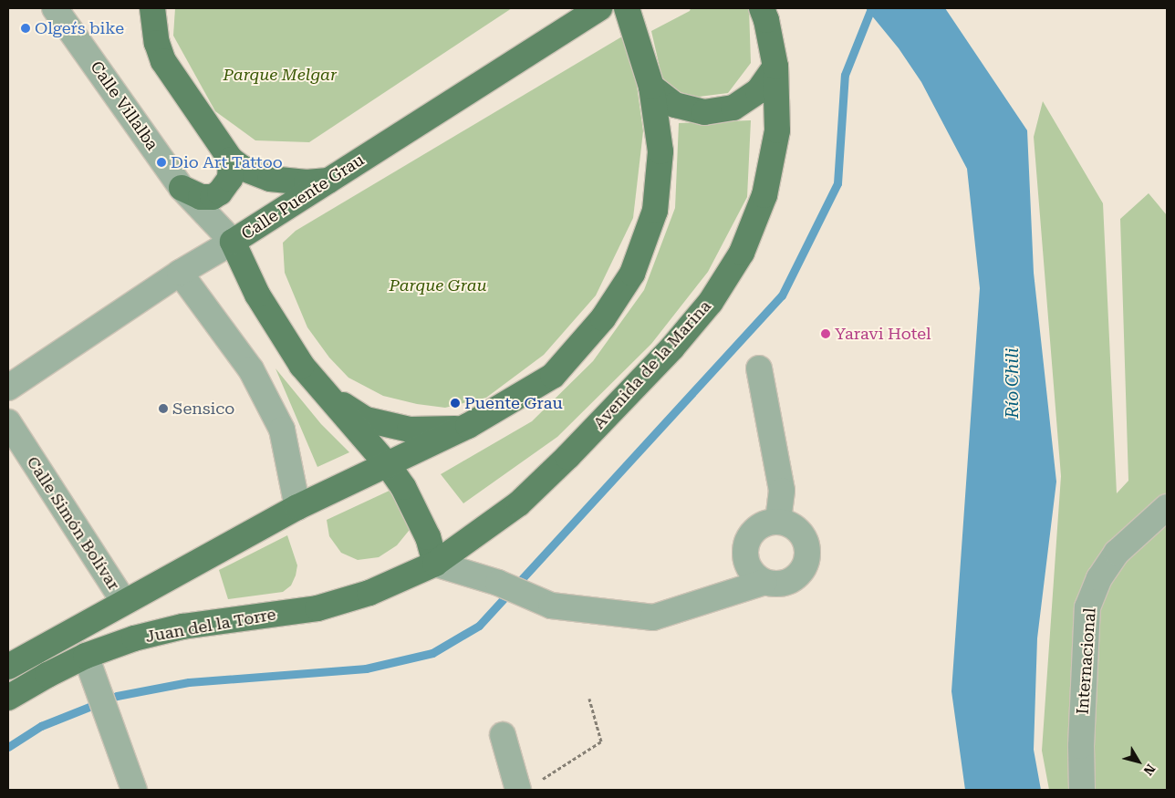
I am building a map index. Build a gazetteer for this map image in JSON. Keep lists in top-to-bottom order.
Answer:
{
  "streets": {
    "main road": ["Calle Puente Grau", "Avenida de la Marina", "Juan del la Torre"],
    "street": ["Calle Villalba", "Calle Simón Bolívar", "Internacional"]
  },
  "crossings": [
    ["Calle Villalba", "Calle Puente Grau"],
    ["Avenida de la Marina", "Juan del la Torre"]
  ],
  "water": ["Río Chili"],
  "parks": ["Parque Melgar", "Parque Grau"],
  "places": [
    "Olger´s bike",
    "Dio Art Tattoo",
    "Yaravi Hotel",
    "Puente Grau",
    "Sensico"
  ],
  "north": "bottom right"
}
